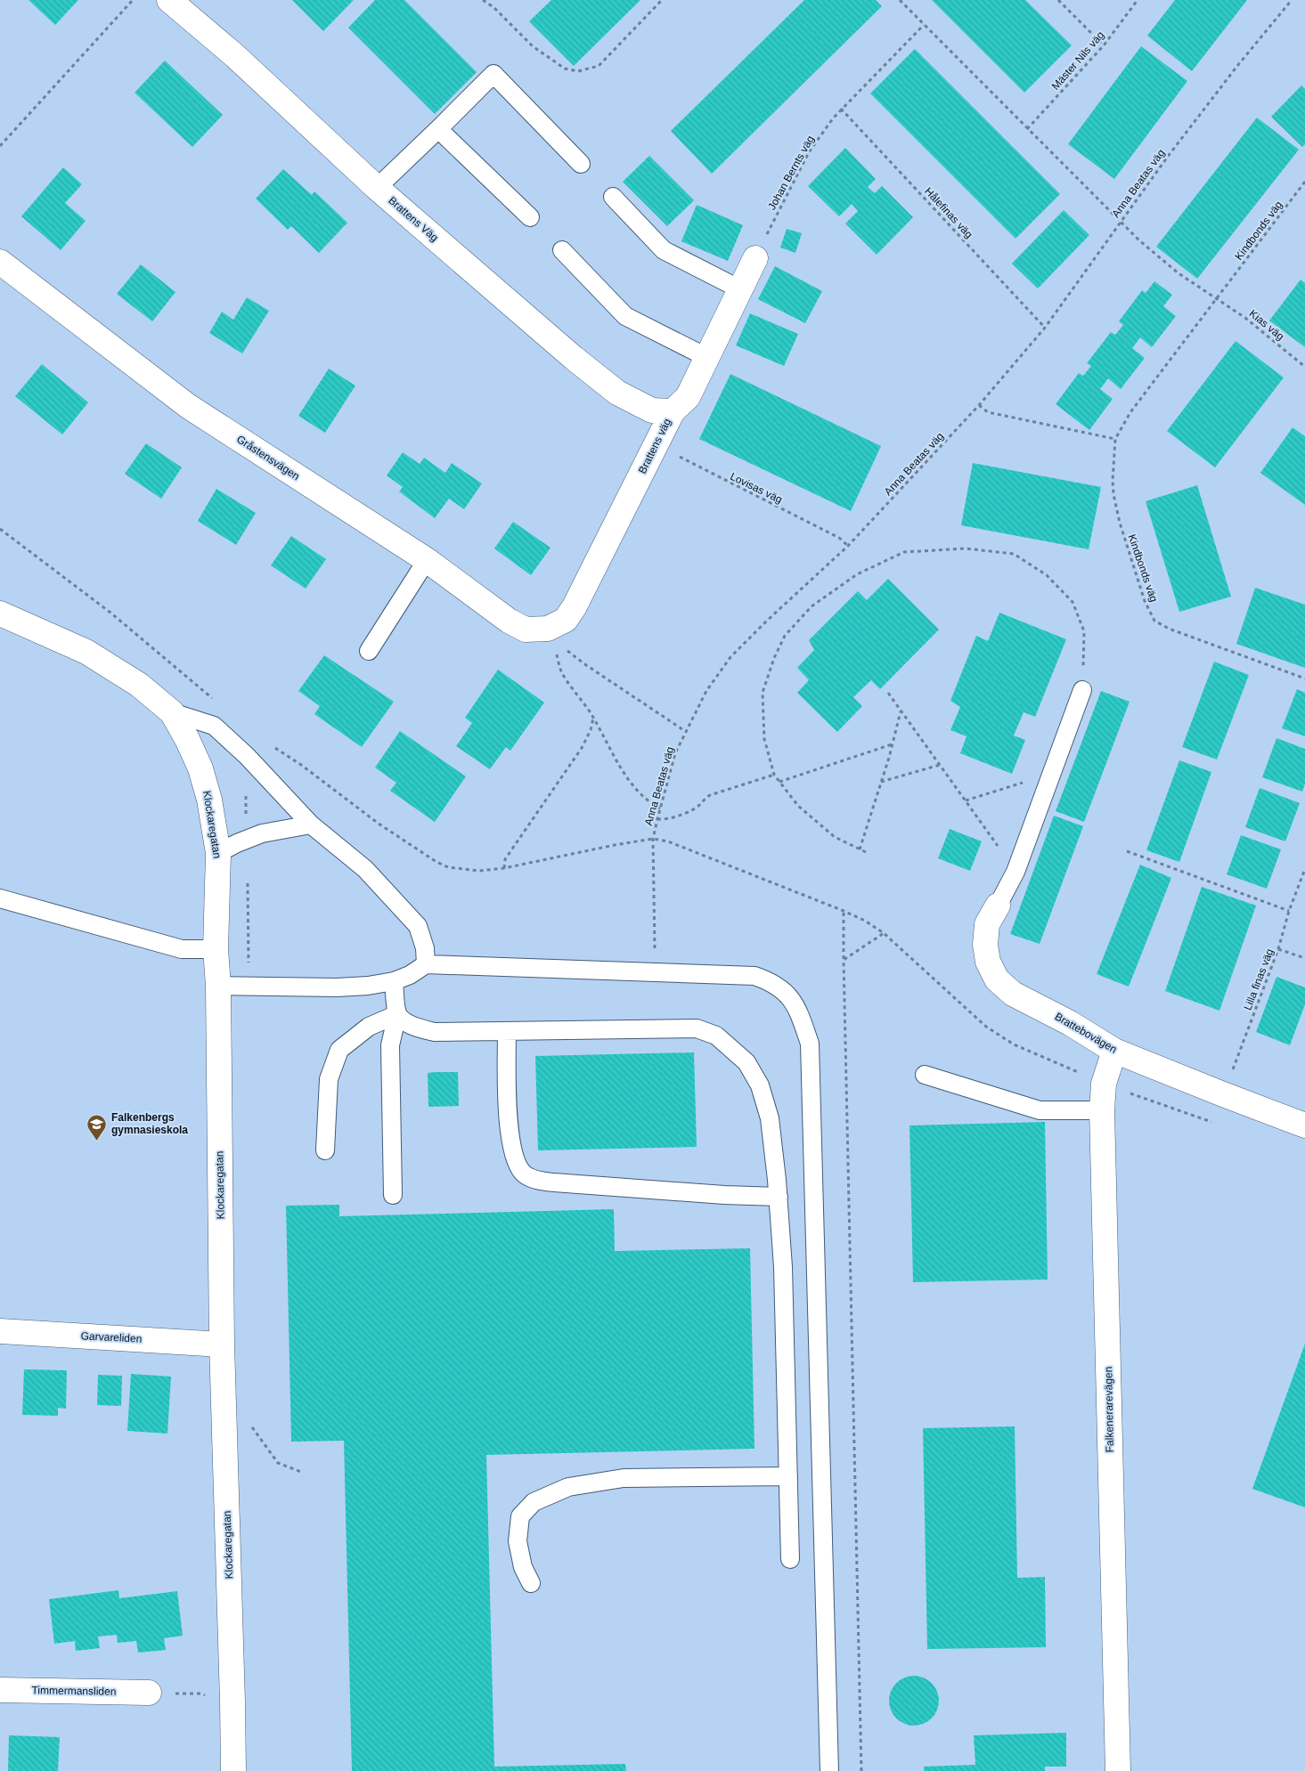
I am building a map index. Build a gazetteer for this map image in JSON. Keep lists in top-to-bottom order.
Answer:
{
  "streets": {
    "street": [
      "Brattens Väg",
      "Brattens väg",
      "Gråstensvägen",
      "Klockaregatan",
      "Brattebovägen",
      "Garvareliden",
      "Falkenerarevägen",
      "Timmermansliden"
    ],
    "path": [
      "Mäster Nils väg",
      "Johan Bernts väg",
      "Anna Beatas väg",
      "Hålefinas väg",
      "Kindbonds väg",
      "Kias väg",
      "Lovisas väg",
      "Lilla finas väg"
    ]
  },
  "crossings": [
    ["Mäster Nils väg", "Kias väg"],
    ["Johan Bernts väg", "Hålefinas väg"],
    ["Johan Bernts väg", "Kias väg"],
    ["Johan Bernts väg", "Brattens väg"],
    ["Anna Beatas väg", "Hålefinas väg"],
    ["Anna Beatas väg", "Kias väg"],
    ["Anna Beatas väg", "Lovisas väg"],
    ["Brattens Väg", "Brattens väg"],
    ["Kindbonds väg", "Kias väg"],
    ["Brattens väg", "Gråstensvägen"],
    ["Brattens väg", "Lovisas väg"],
    ["Klockaregatan", "Garvareliden"],
    ["Lilla finas väg", "Brattebovägen"],
    ["Brattebovägen", "Falkenerarevägen"]
  ],
  "places": {
    "school or university": ["Falkenbergs gymnasieskola"]
  }
}
